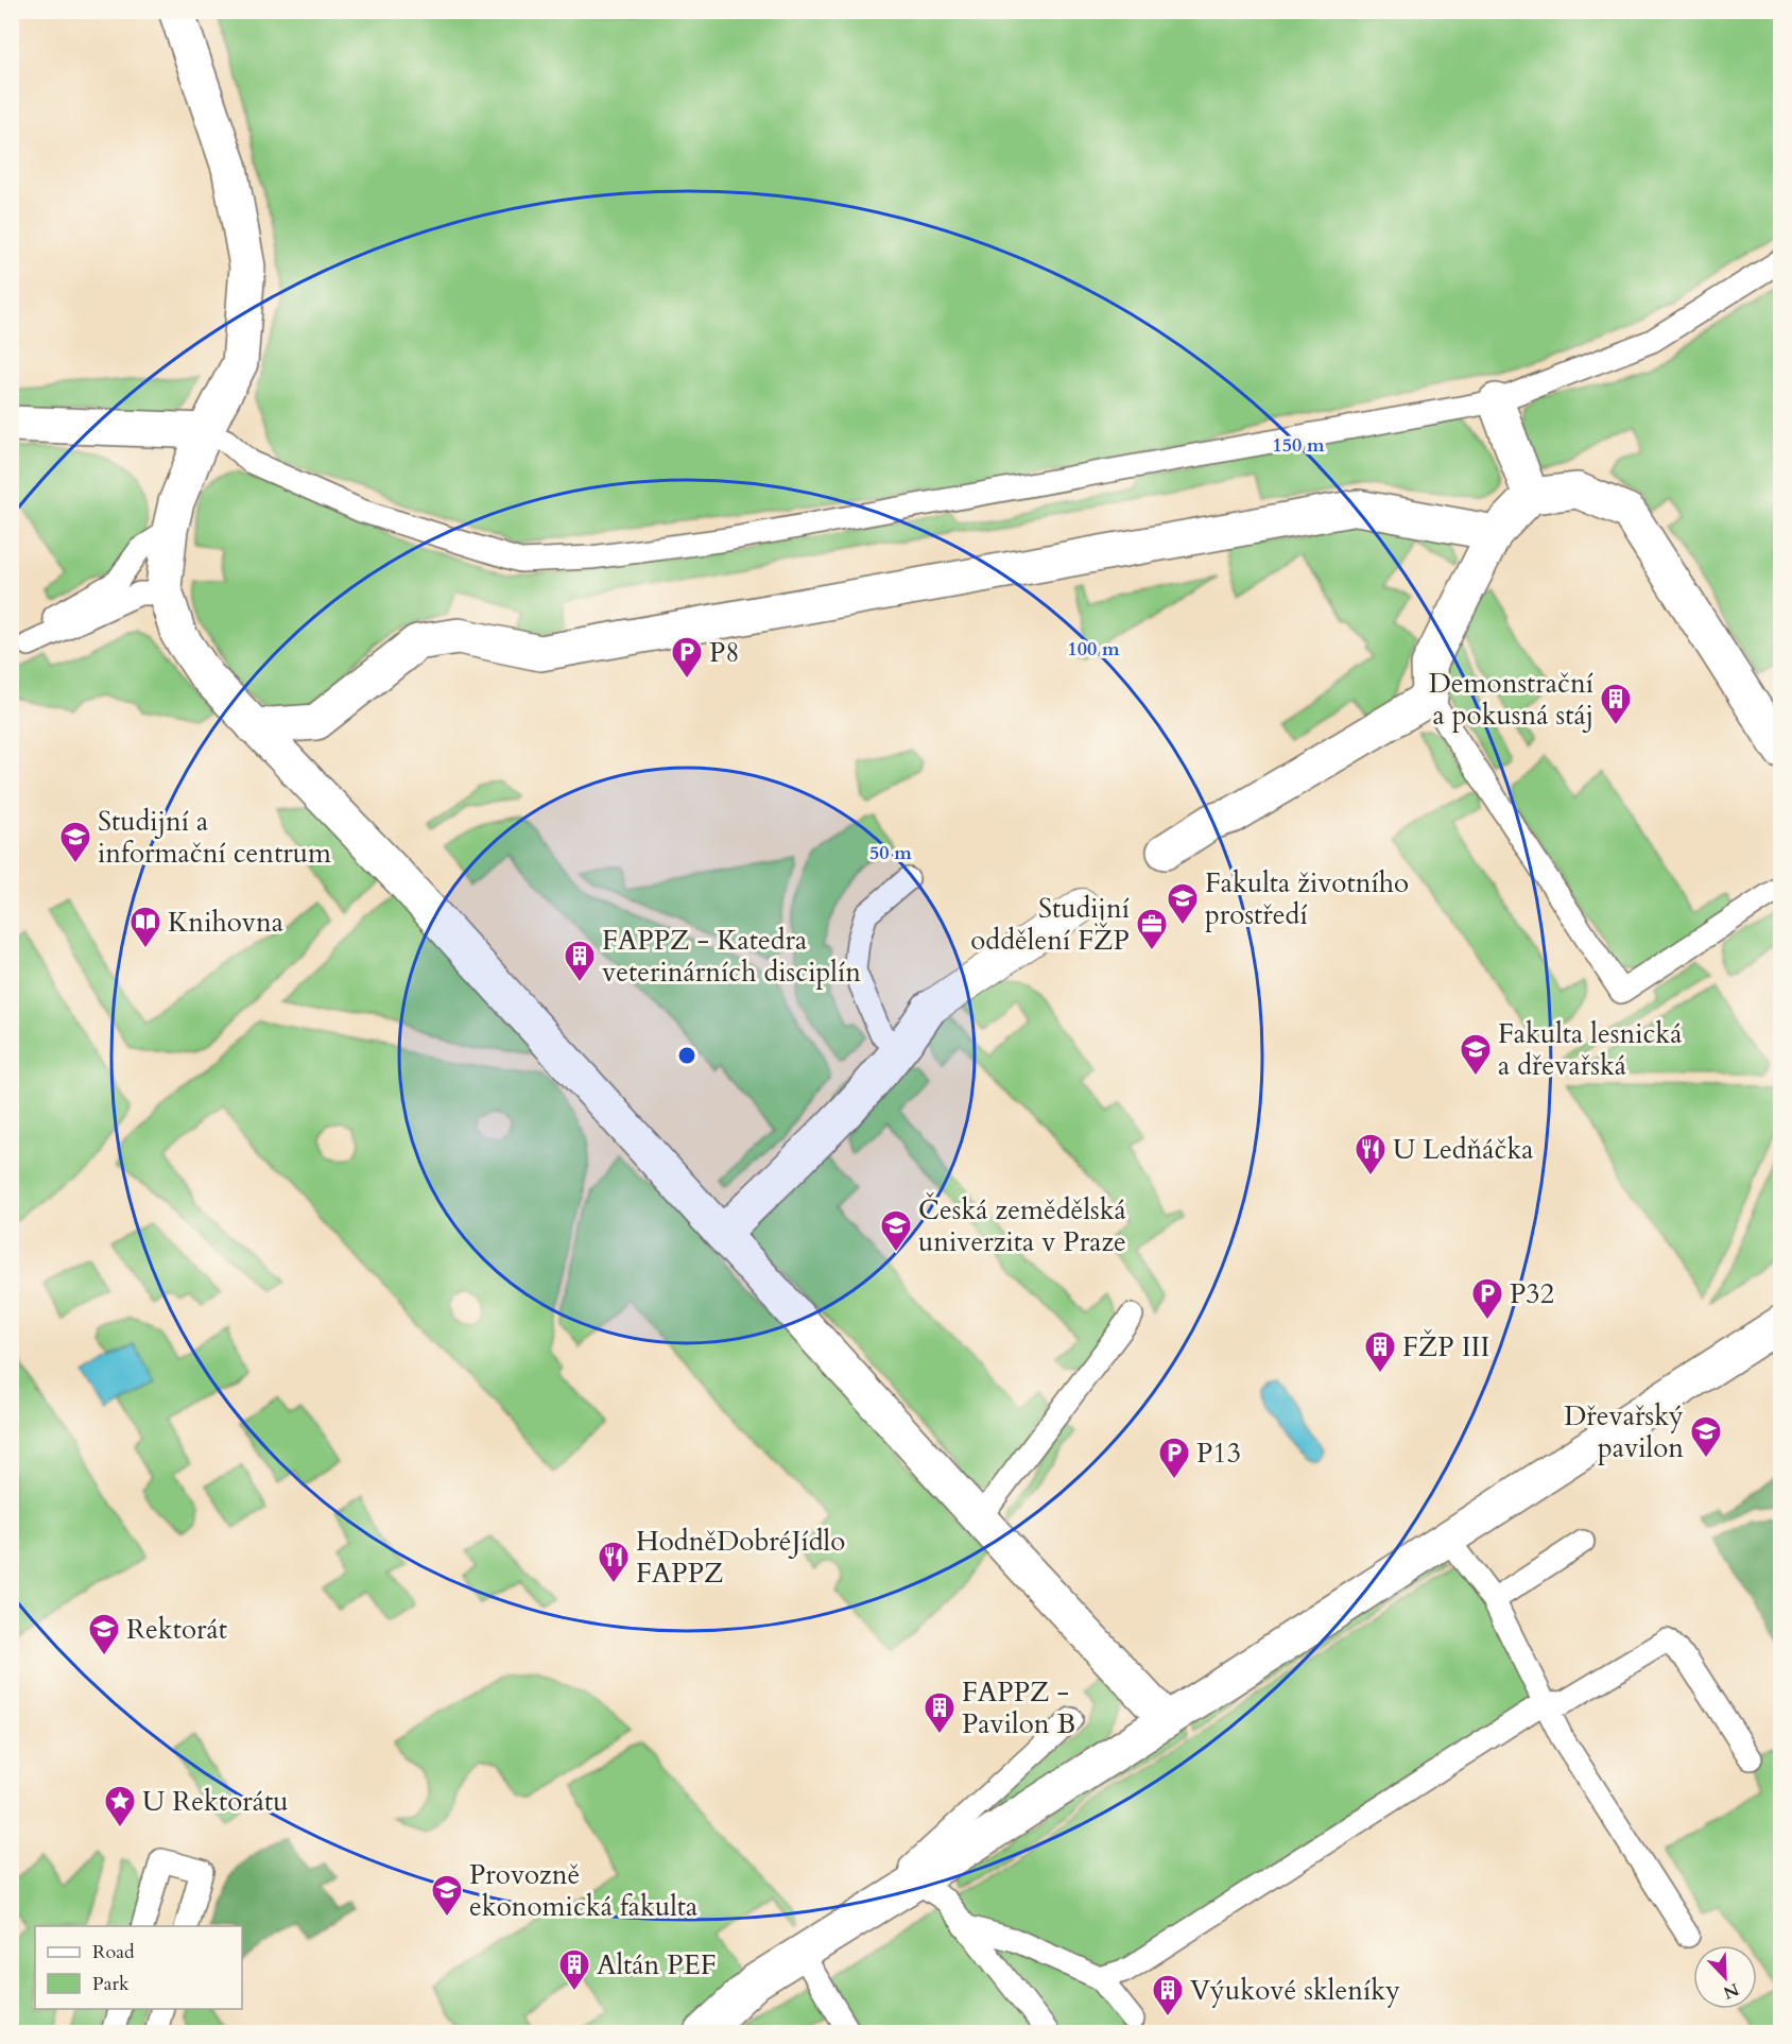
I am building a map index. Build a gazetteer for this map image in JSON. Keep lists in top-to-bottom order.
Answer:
{
  "places": {
    "parking": ["P8", "P32", "P13"],
    "building": [
      "Demonstrační a pokusná stáj",
      "FAPPZ - Katedra veterinárních disciplín",
      "FŽP III",
      "FAPPZ - Pavilon B",
      "Altán PEF",
      "Výukové skleníky"
    ],
    "school or university": [
      "Studijní a informační centrum",
      "Fakulta životního prostředí",
      "Fakulta lesnická a dřevařská",
      "Česká zemědělská univerzita v Praze",
      "Dřevařský pavilon",
      "Rektorát",
      "Provozně ekonomická fakulta"
    ],
    "library": ["Knihovna"],
    "office": ["Studijní oddělení FŽP"],
    "restaurant": ["U Ledňáčka", "HodněDobréJídlo FAPPZ"],
    "place": ["U Rektorátu"]
  },
  "legend": ["Road", "Park"],
  "north": "bottom right",
  "rings": ["150 m", "100 m", "50 m"]
}
